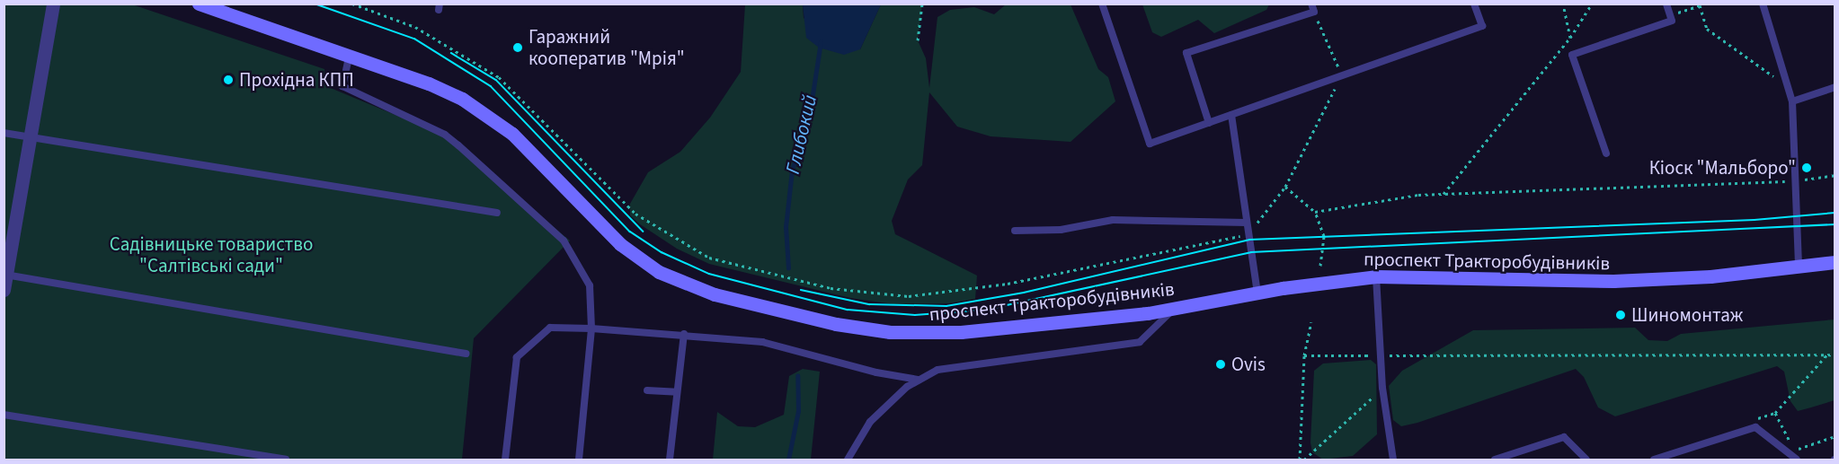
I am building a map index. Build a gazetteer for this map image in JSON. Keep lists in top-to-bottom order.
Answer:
{
  "streets": {
    "main road": ["проспект Тракторобудівників"]
  },
  "water": ["Глибокий"],
  "parks": ["Садівницьке товариство \"Салтівські сади\""],
  "places": [
    "Гаражний кооператив \"Мрія\"",
    "Прохідна КПП",
    "Кіоск \"Мальборо\"",
    "Шиномонтаж",
    "Ovis"
  ]
}
